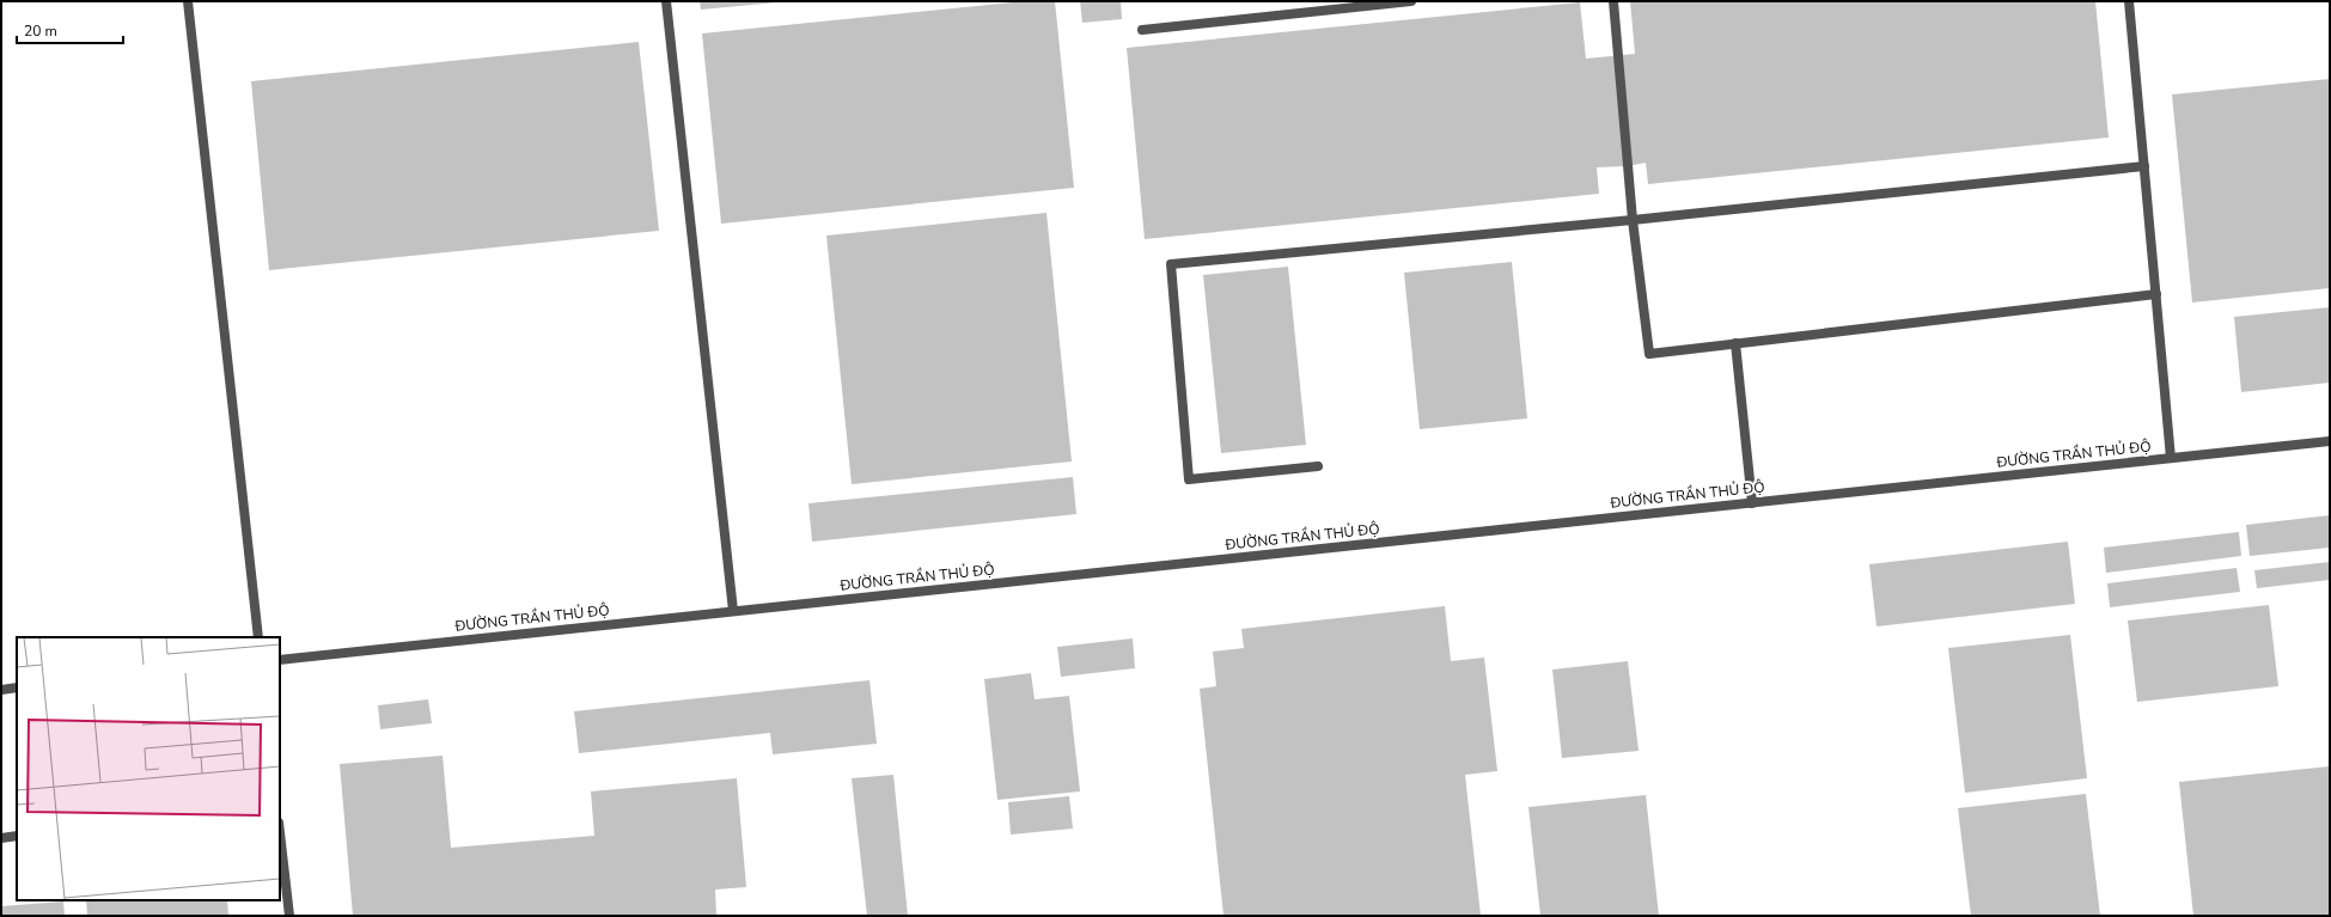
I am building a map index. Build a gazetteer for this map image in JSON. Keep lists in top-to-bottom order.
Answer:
{
  "streets": {
    "street": ["ĐƯỜNG TRẦN THỦ ĐỘ"]
  },
  "scale_bar": "20 m"
}
